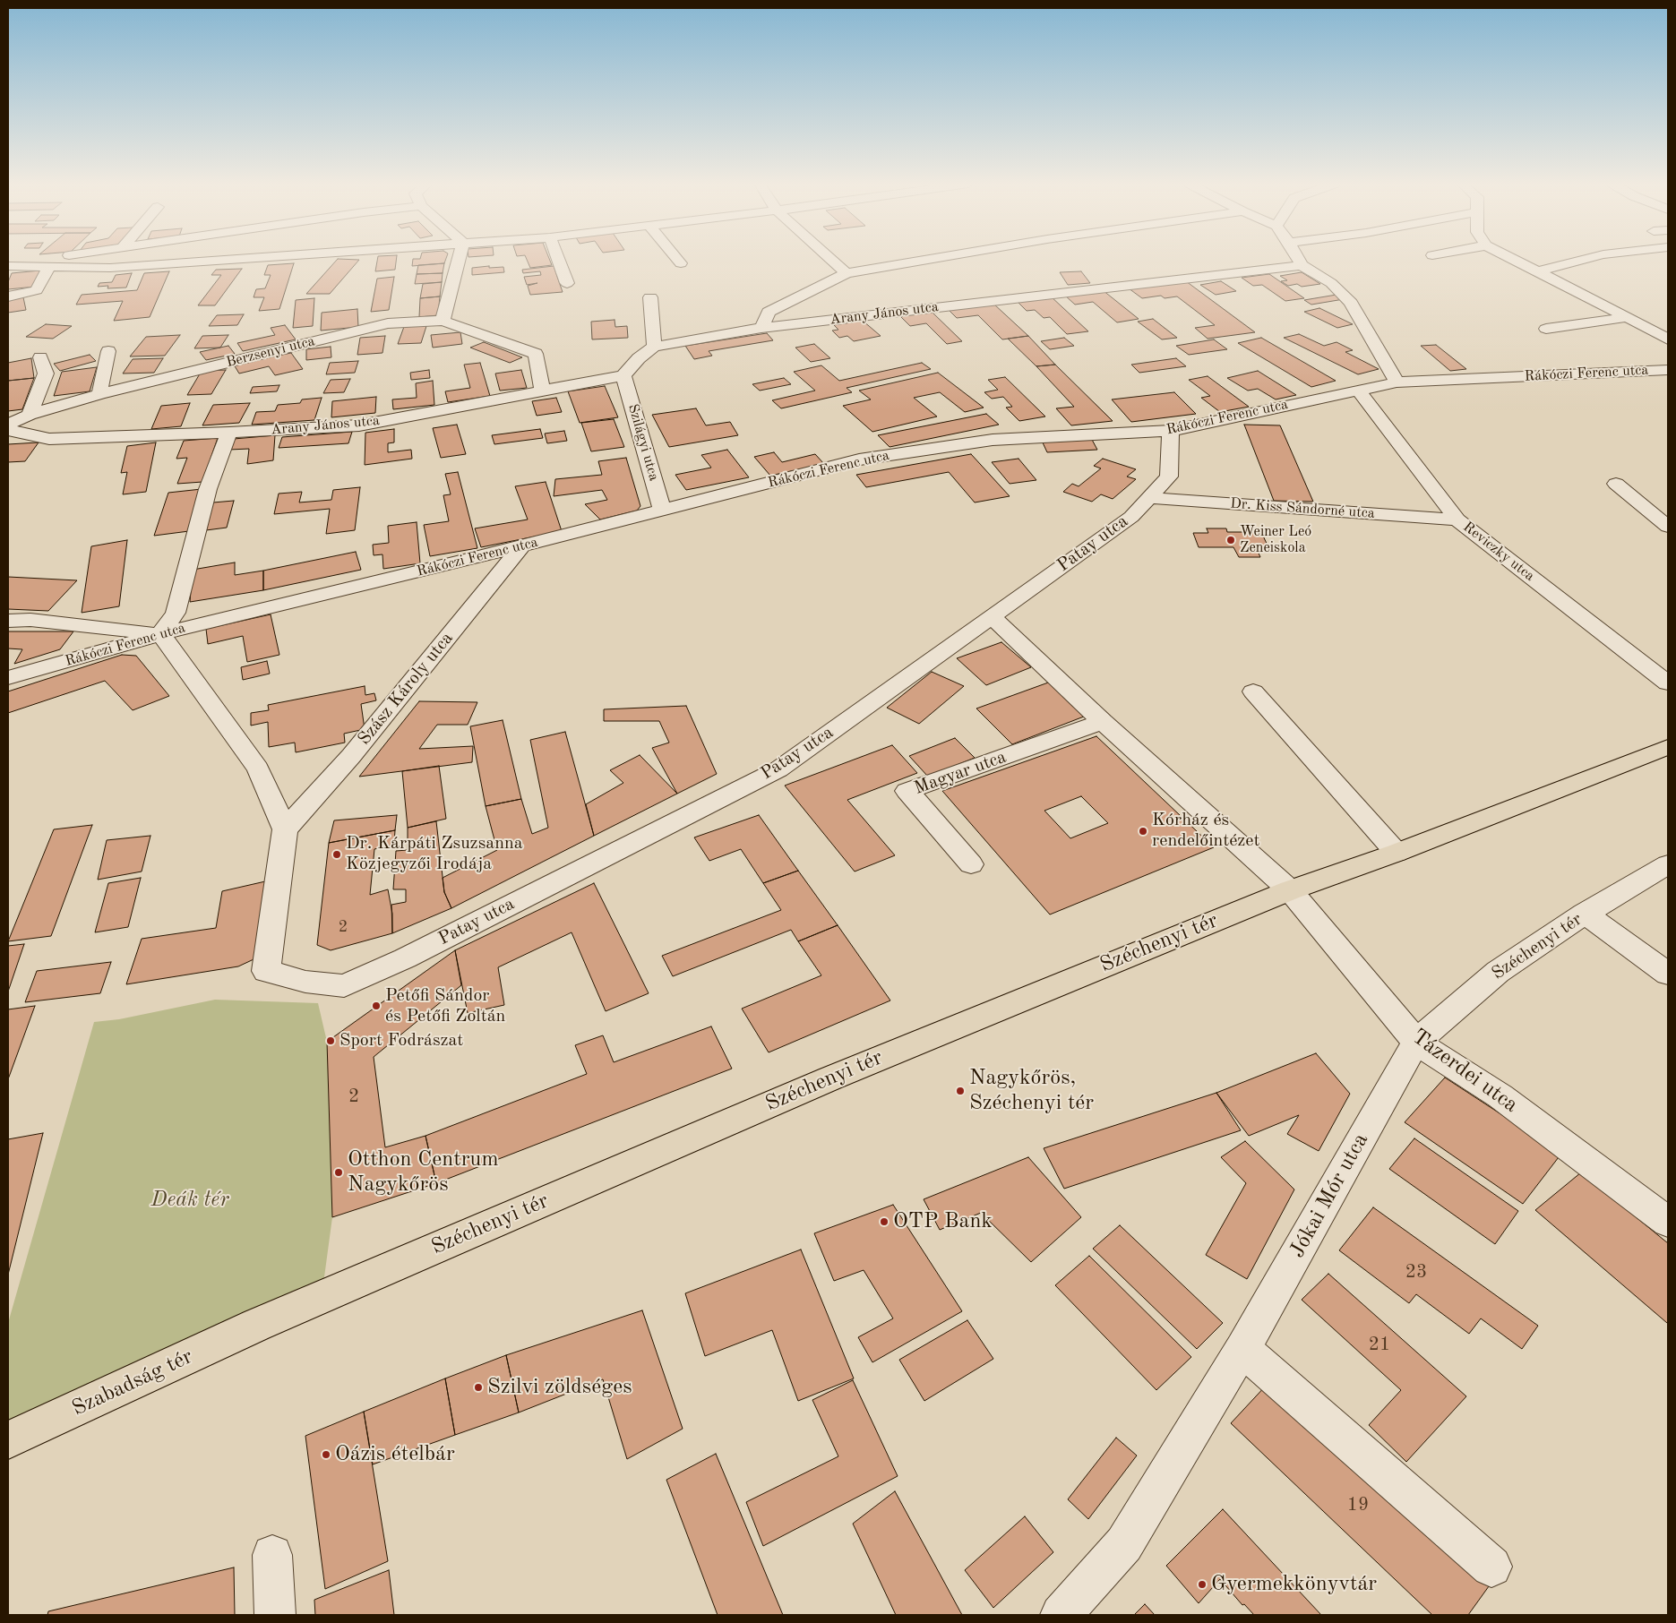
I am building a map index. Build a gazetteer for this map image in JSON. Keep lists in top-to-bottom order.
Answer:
{
  "streets": {
    "main road": ["Széchenyi tér", "Szabadság tér"],
    "street": [
      "Arany János utca",
      "Berzsenyi utca",
      "Rákóczi Ferenc utca",
      "Szilágyi utca",
      "Dr. Kiss Sándorné utca",
      "Patay utca",
      "Reviczky utca",
      "Szász Károly utca",
      "Magyar utca",
      "Tázerdei utca",
      "Jókai Mór utca"
    ]
  },
  "crossings": [
    ["Arany János utca", "Berzsenyi utca"],
    ["Arany János utca", "Szilágyi utca"],
    ["Rákóczi Ferenc utca", "Szilágyi utca"],
    ["Rákóczi Ferenc utca", "Patay utca"],
    ["Rákóczi Ferenc utca", "Reviczky utca"],
    ["Rákóczi Ferenc utca", "Szász Károly utca"],
    ["Dr. Kiss Sándorné utca", "Patay utca"],
    ["Dr. Kiss Sándorné utca", "Reviczky utca"],
    ["Patay utca", "Szász Károly utca"],
    ["Széchenyi tér", "Tázerdei utca"],
    ["Széchenyi tér", "Jókai Mór utca"],
    ["Széchenyi tér", "Szabadság tér"],
    ["Tázerdei utca", "Jókai Mór utca"]
  ],
  "parks": ["Deák tér"],
  "places": [
    "Weiner Leó Zeneiskola",
    "Kórház és rendelőintézet",
    "Dr. Kárpáti Zsuzsanna Közjegyzői Irodája",
    "Petőfi Sándor és Petőfi Zoltán",
    "Sport Fodrászat",
    "Nagykőrös, Széchenyi tér",
    "Otthon Centrum Nagykőrös",
    "OTP Bank",
    "Szilvi zöldséges",
    "Oázis ételbár",
    "Gyermekkönyvtár"
  ],
  "house_numbers": [
    "2",
    "2",
    "23",
    "21",
    "19"
  ]
}
